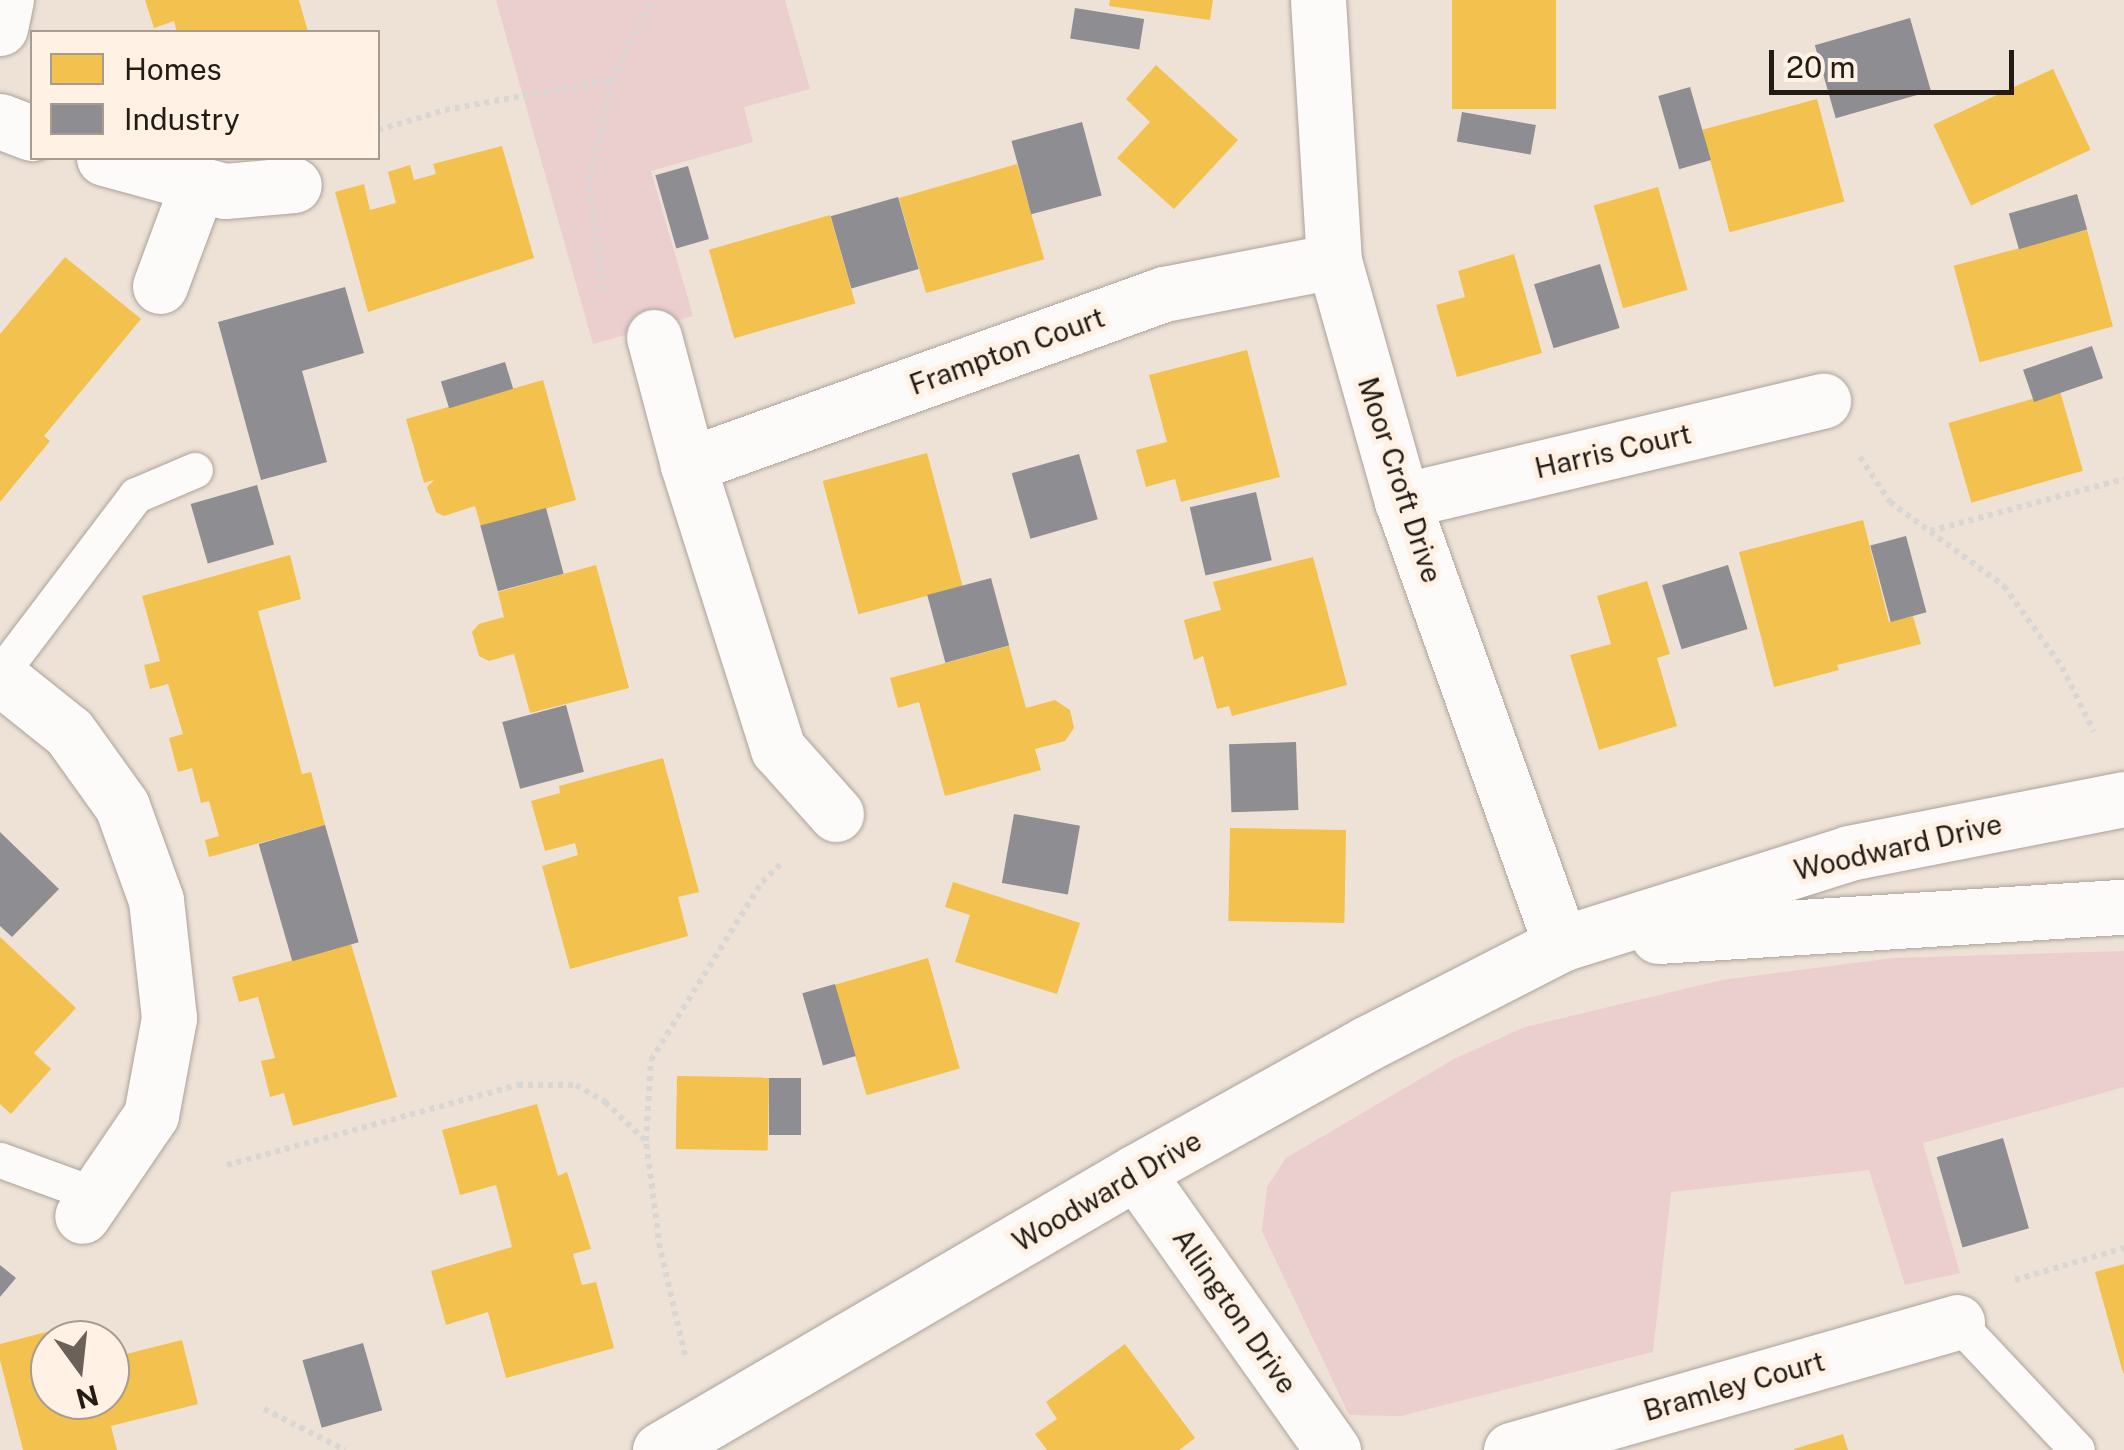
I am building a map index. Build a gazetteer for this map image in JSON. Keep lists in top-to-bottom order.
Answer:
{
  "streets": {
    "street": [
      "Frampton Court",
      "Harris Court",
      "Moor Croft Drive",
      "Woodward Drive",
      "Allington Drive",
      "Bramley Court"
    ]
  },
  "crossings": [
    ["Frampton Court", "Moor Croft Drive"],
    ["Harris Court", "Moor Croft Drive"],
    ["Moor Croft Drive", "Woodward Drive"],
    ["Woodward Drive", "Allington Drive"]
  ],
  "legend": ["Homes", "Industry"],
  "scale_bar": "20 m",
  "north": "bottom"
}
